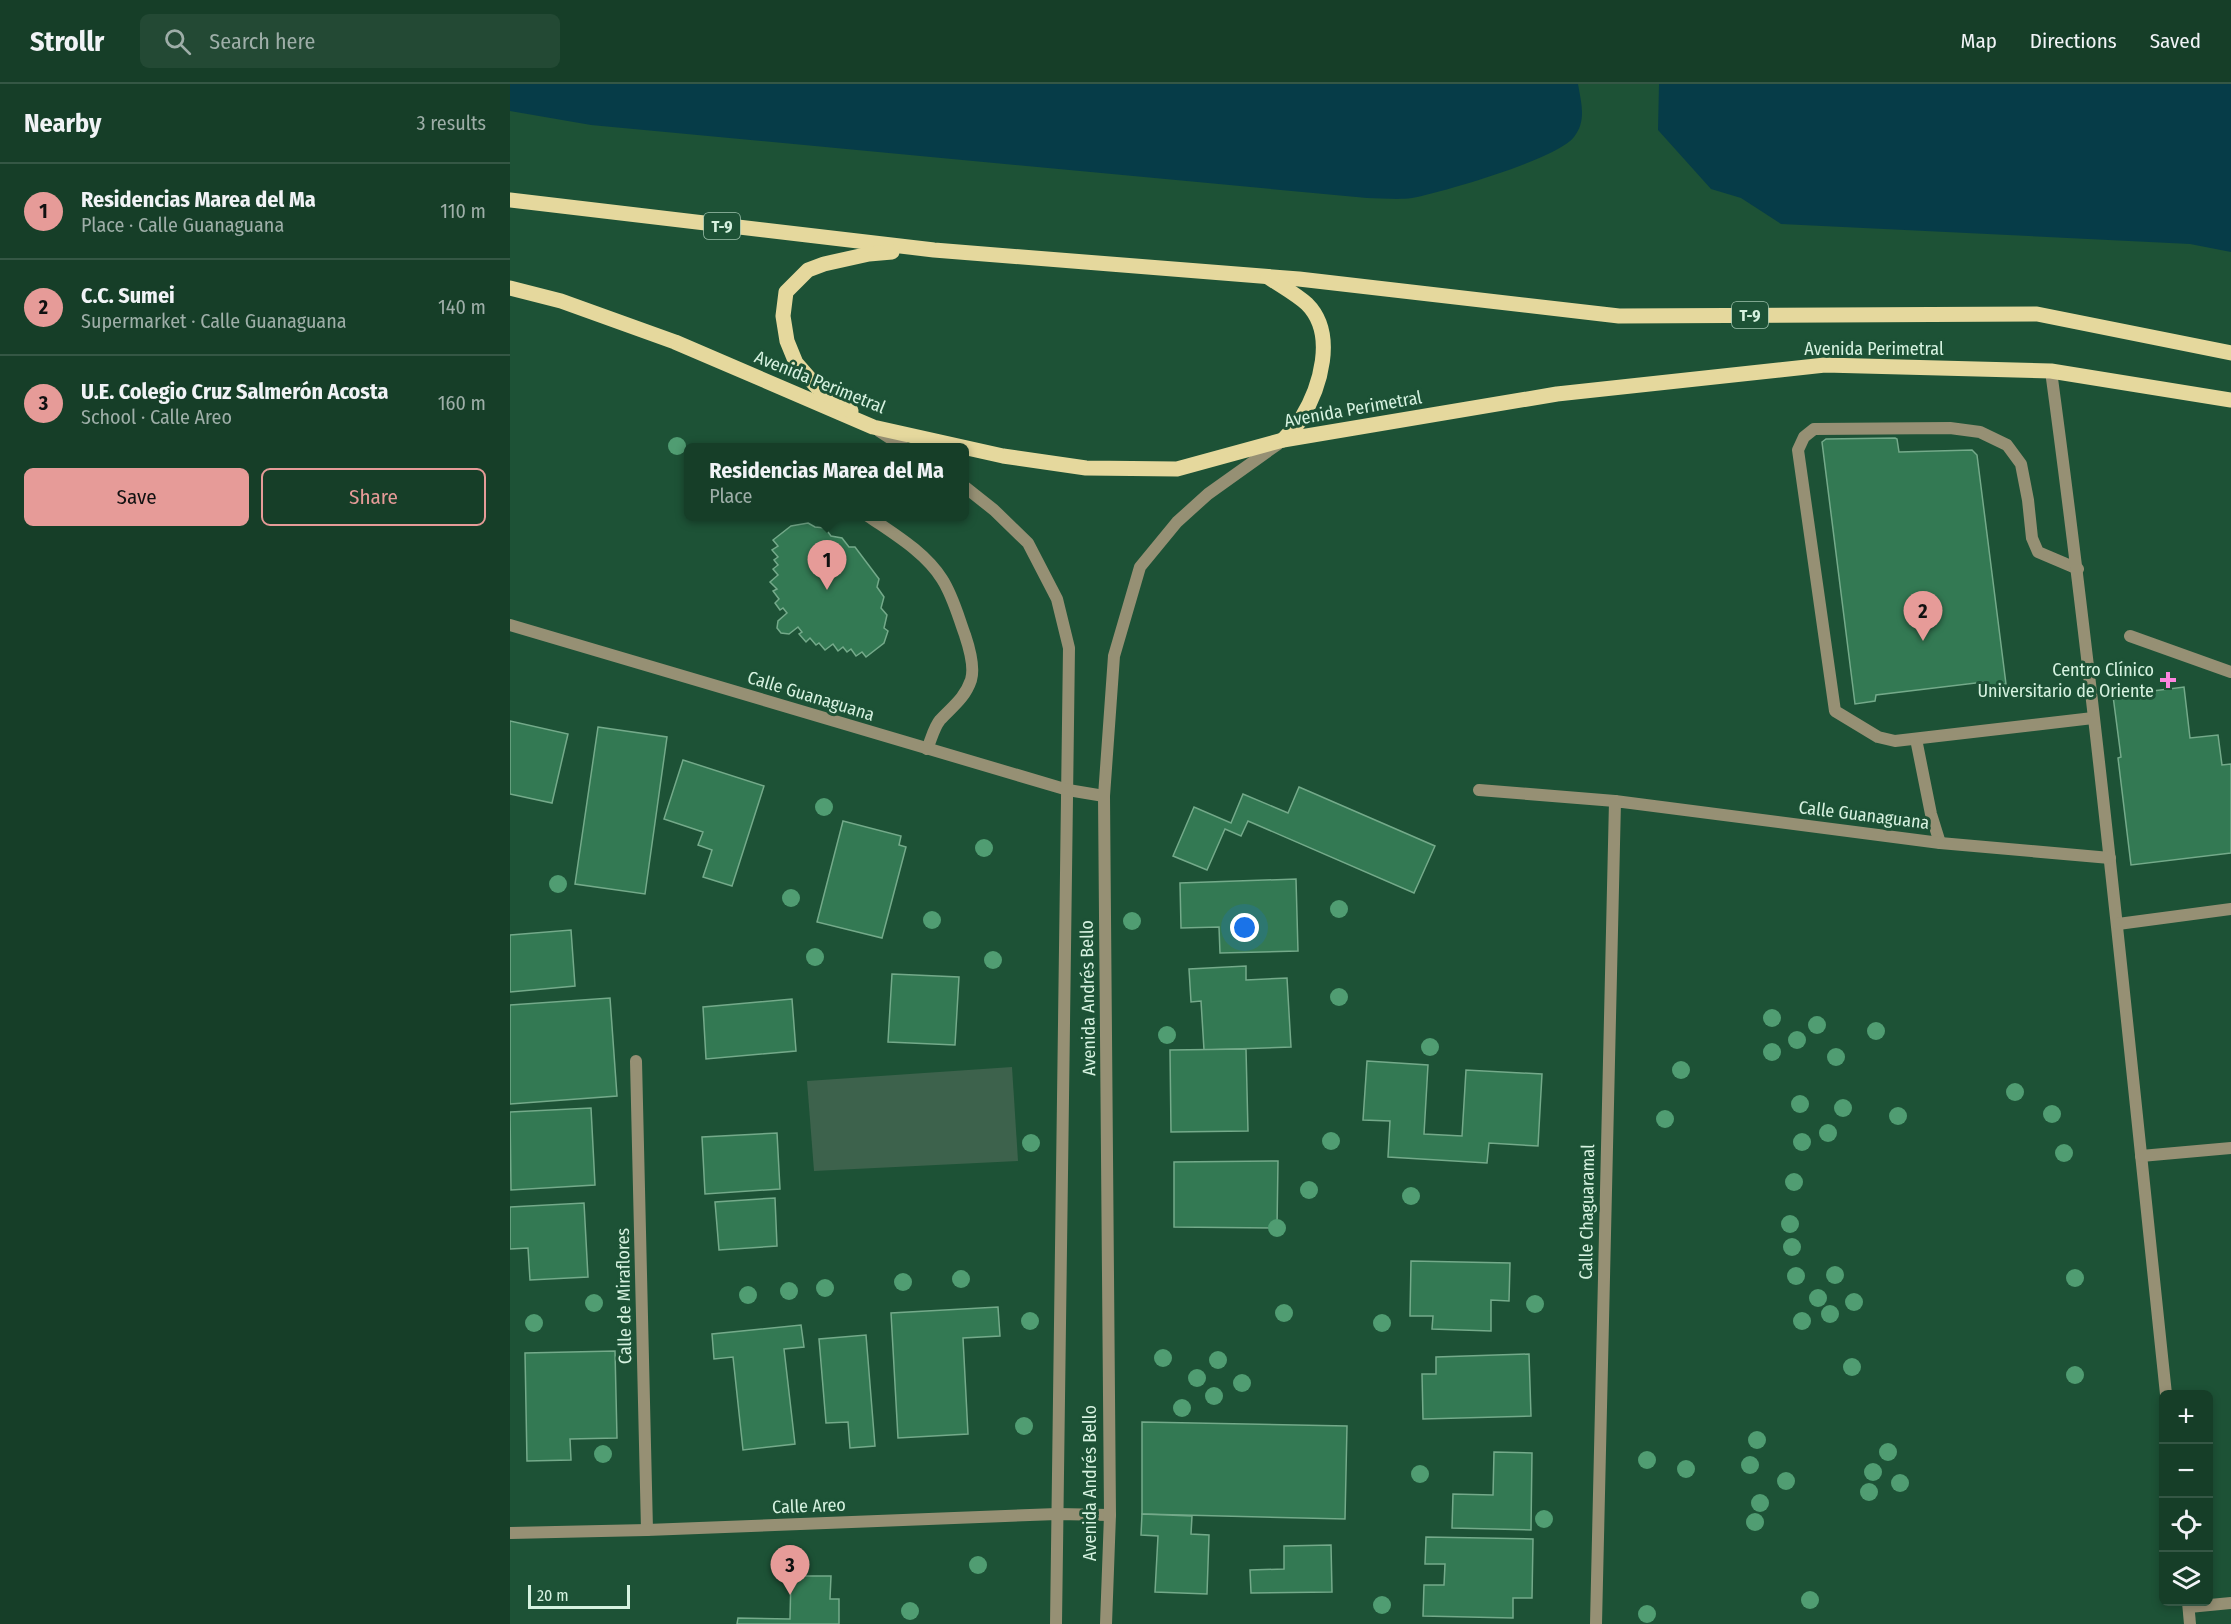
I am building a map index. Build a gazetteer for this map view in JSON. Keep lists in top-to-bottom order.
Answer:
{
  "streets": {
    "main road": ["T-9", "Avenida Perimetral"],
    "street": [
      "Calle Guanaguana",
      "Avenida Andrés Bello",
      "Calle Chaguaramal",
      "Calle de Miraflores",
      "Calle Areo"
    ]
  },
  "crossings": [
    ["T-9", "Avenida Perimetral"],
    ["Avenida Perimetral", "Avenida Andrés Bello"],
    ["Calle Guanaguana", "Avenida Andrés Bello"],
    ["Calle Guanaguana", "Calle Chaguaramal"],
    ["Avenida Andrés Bello", "Calle Areo"],
    ["Calle de Miraflores", "Calle Areo"]
  ],
  "places": {
    "health": ["Centro Clínico Universitario de Oriente"]
  },
  "scale_bar": "20 m",
  "page": {
    "header": "Strollr",
    "search": "Search here",
    "nav": ["Map", "Directions", "Saved"],
    "heading": ["Nearby", "3 results"],
    "list": [
      {
        "mark": "1",
        "name": "Residencias Marea del Ma",
        "note": "Place · Calle Guanaguana",
        "value": "110 m"
      },
      {
        "mark": "2",
        "name": "C.C. Sumei",
        "note": "Supermarket · Calle Guanaguana",
        "value": "140 m"
      },
      {
        "mark": "3",
        "name": "U.E. Colegio Cruz Salmerón Acosta",
        "note": "School · Calle Areo",
        "value": "160 m"
      }
    ],
    "popup": ["Residencias Marea del Ma", "Place"],
    "buttons": ["Save", "Share"],
    "pins": ["1", "2", "3"],
    "map_buttons": ["+", "−"],
    "scale": "20 m"
  }
}
